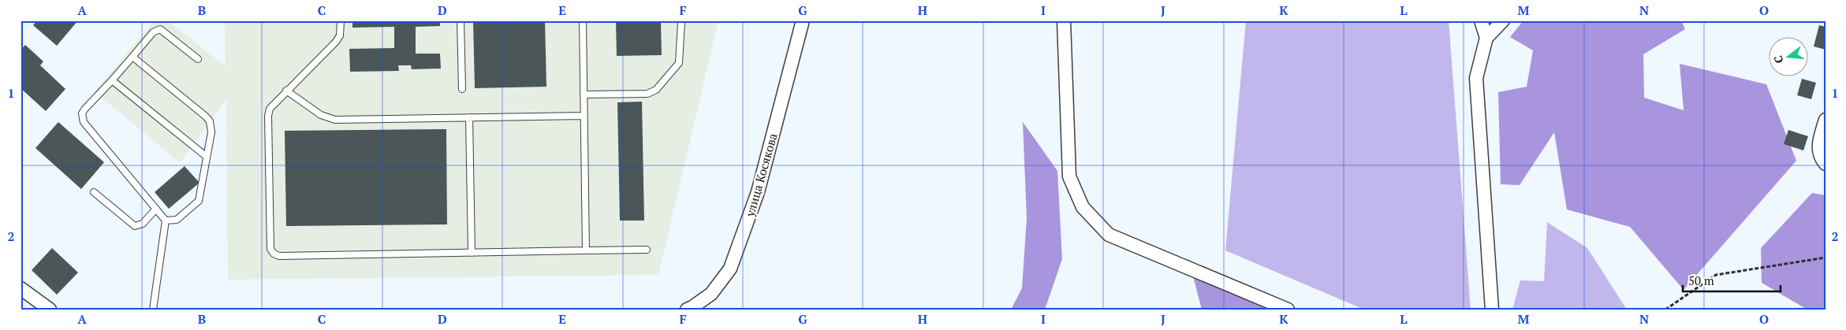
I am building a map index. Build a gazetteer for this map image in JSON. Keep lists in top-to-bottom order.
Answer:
{
  "streets": {
    "street": ["улица Косякова"]
  },
  "scale_bar": "50 m",
  "north": "left",
  "grid": {
    "columns": [
      "A",
      "B",
      "C",
      "D",
      "E",
      "F",
      "G",
      "H",
      "I",
      "J",
      "K",
      "L",
      "M",
      "N",
      "O"
    ],
    "rows": ["1", "2"]
  }
}
